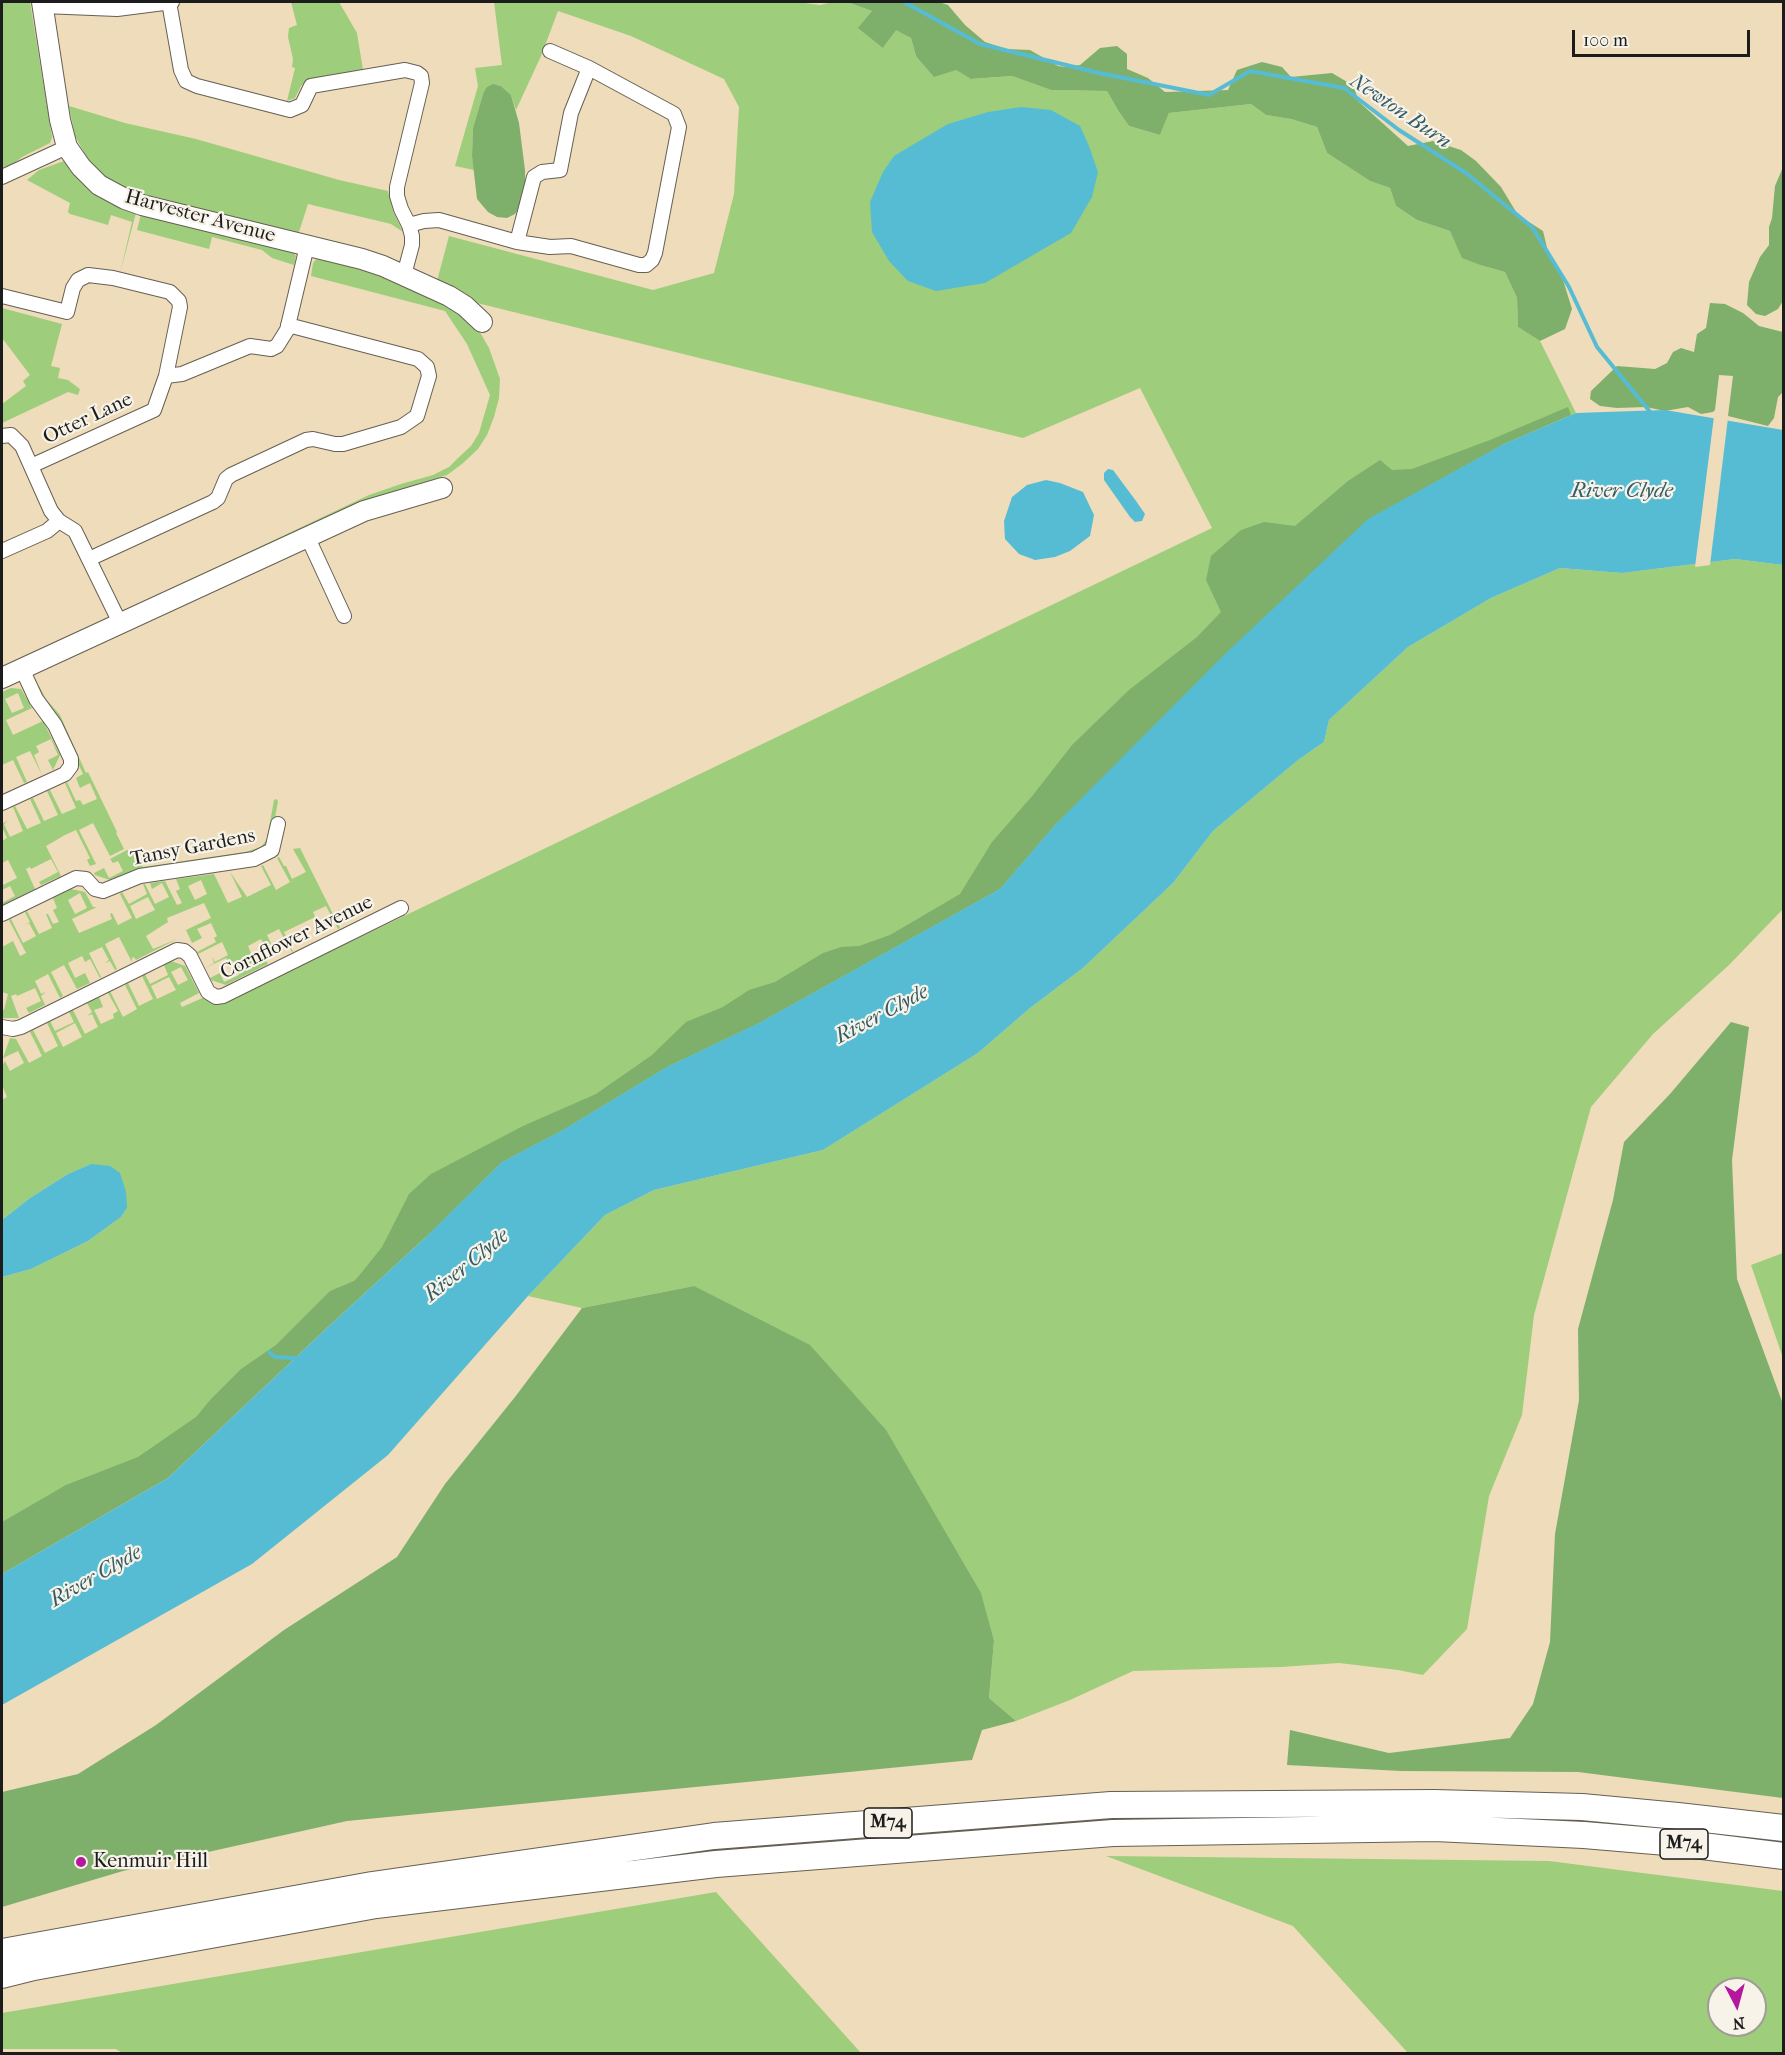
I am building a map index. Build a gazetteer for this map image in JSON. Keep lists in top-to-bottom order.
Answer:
{
  "streets": {
    "highway": ["M74"],
    "street": [
      "Harvester Avenue",
      "Otter Lane",
      "Tansy Gardens",
      "Cornflower Avenue"
    ]
  },
  "water": ["Newton Burn", "River Clyde"],
  "places": ["Kenmuir Hill"],
  "scale_bar": "100 m",
  "north": "bottom"
}
